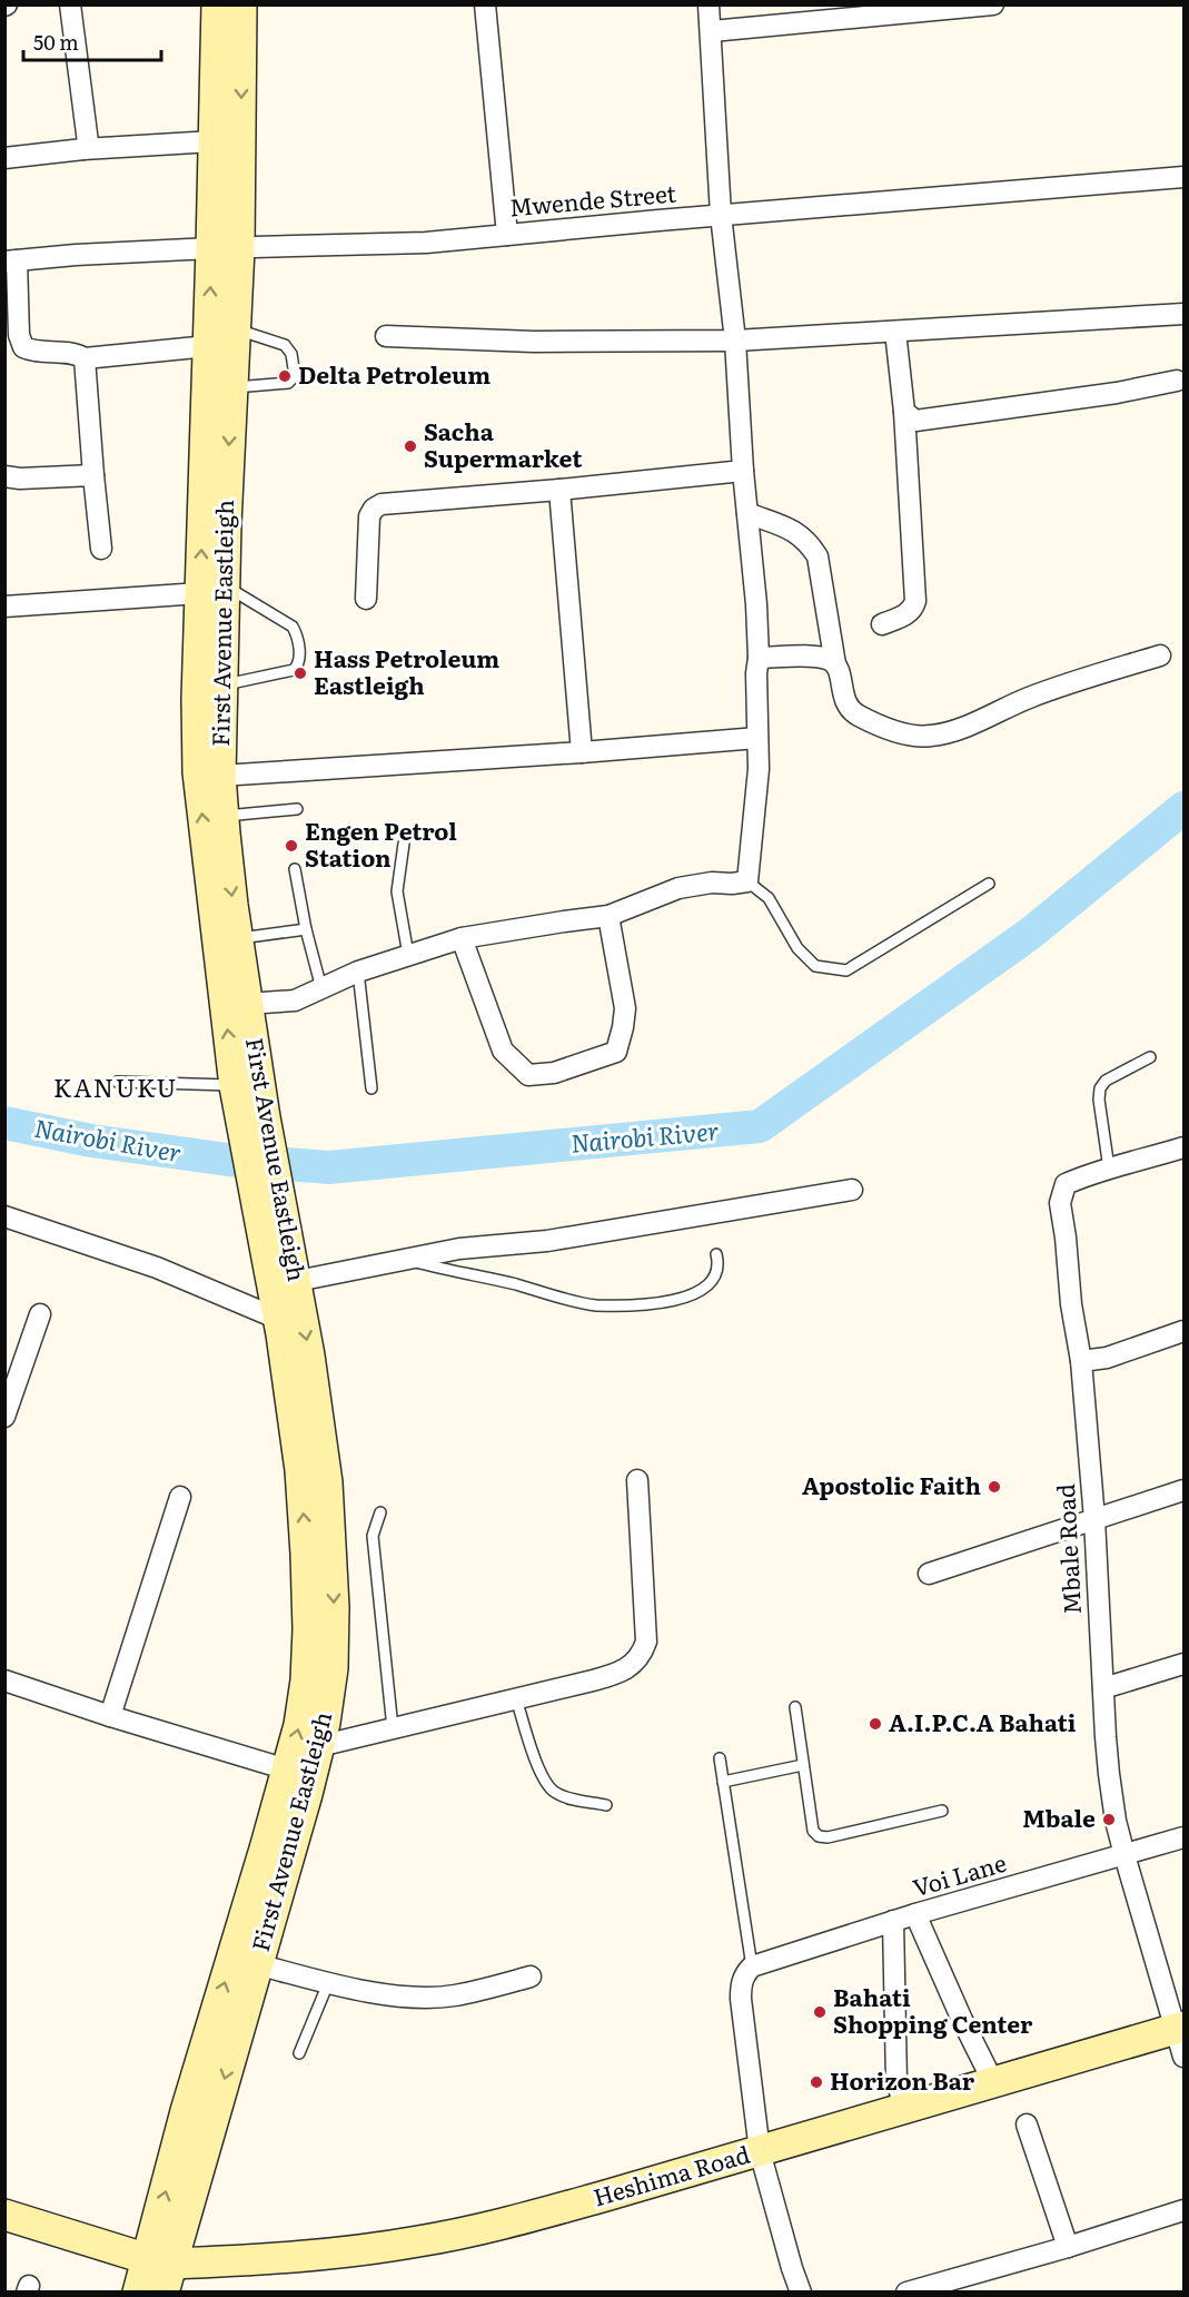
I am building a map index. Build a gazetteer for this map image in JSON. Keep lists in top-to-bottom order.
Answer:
{
  "streets": {
    "main road": ["First Avenue Eastleigh", "Heshima Road"],
    "street": ["Mwende Street", "Mbale Road", "Voi Lane"]
  },
  "crossings": [
    ["Mwende Street", "First Avenue Eastleigh"],
    ["First Avenue Eastleigh", "Heshima Road"],
    ["Mbale Road", "Voi Lane"],
    ["Mbale Road", "Heshima Road"]
  ],
  "districts": ["KANUKU"],
  "water": ["Nairobi River"],
  "places": [
    "Delta Petroleum",
    "Sacha Supermarket",
    "Hass Petroleum Eastleigh",
    "Engen Petrol Station",
    "Apostolic Faith",
    "A.I.P.C.A Bahati",
    "Mbale",
    "Bahati Shopping Center",
    "Horizon Bar"
  ],
  "scale_bar": "50 m"
}
